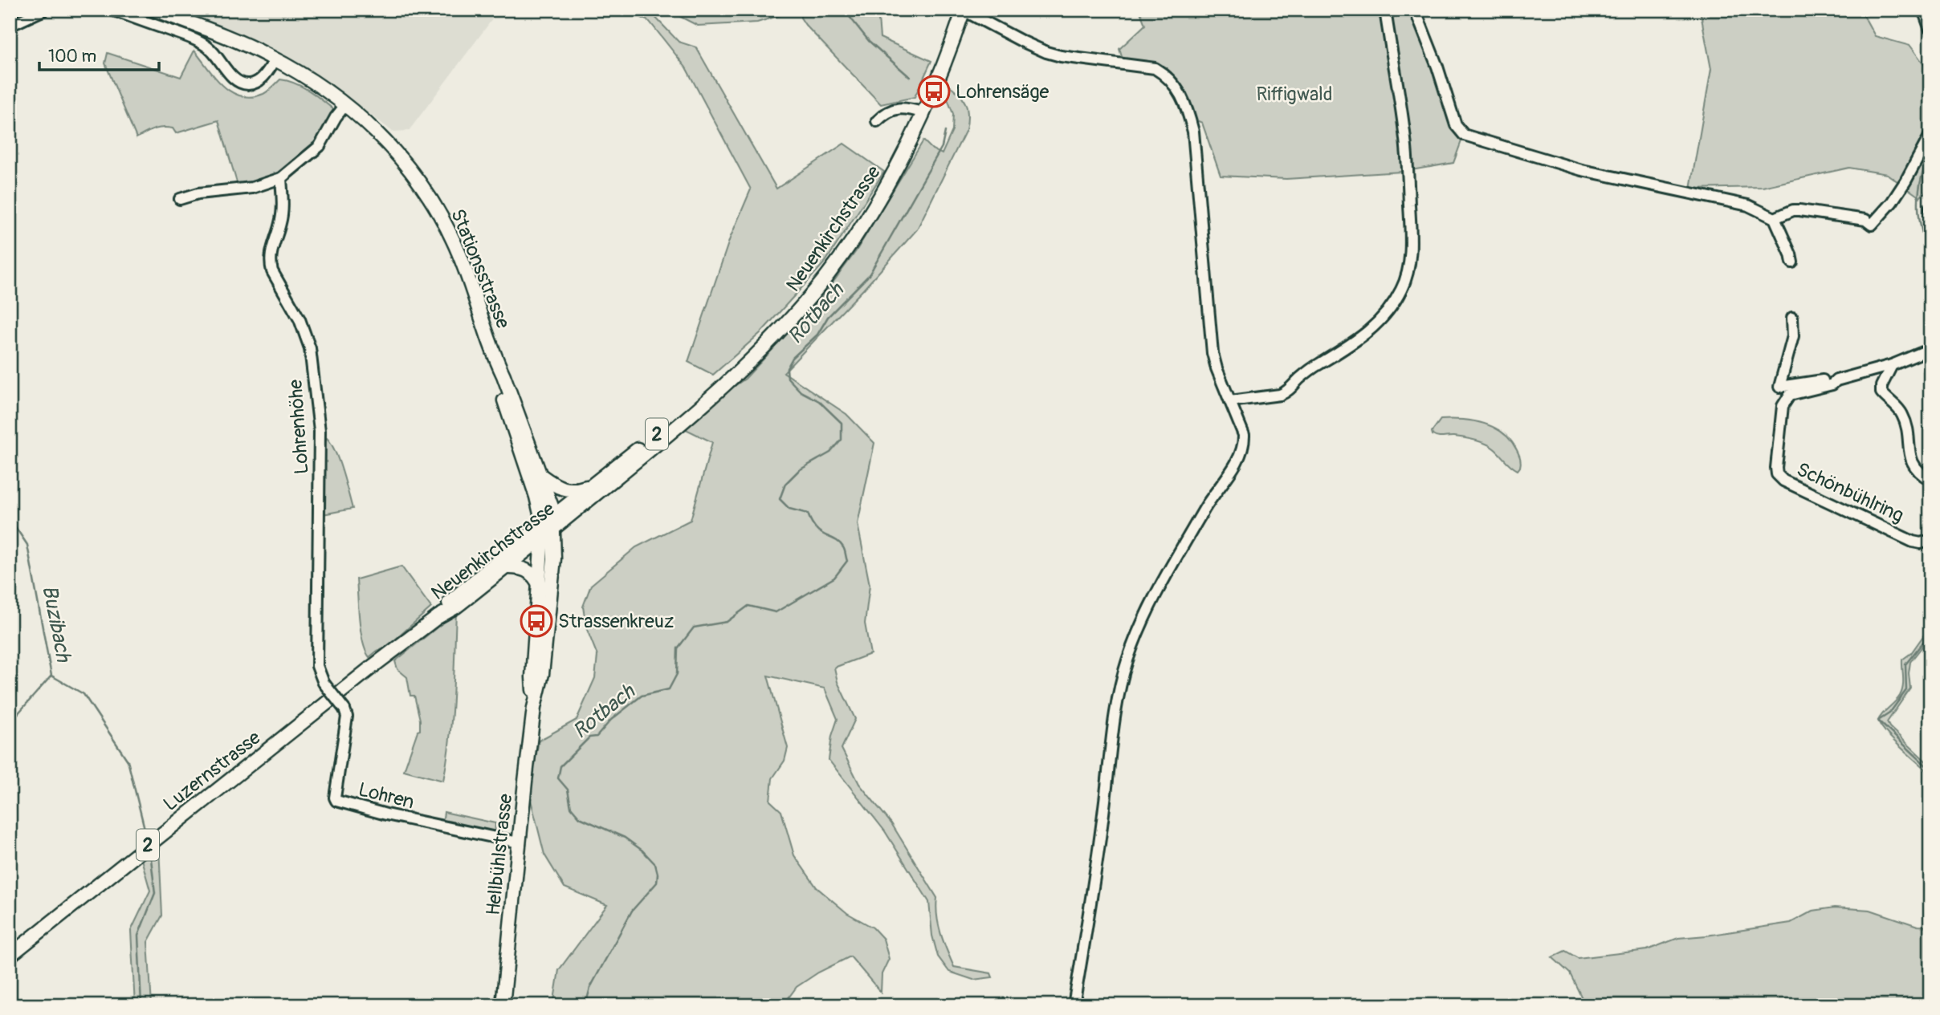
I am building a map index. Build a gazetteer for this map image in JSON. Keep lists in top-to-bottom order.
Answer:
{
  "streets": {
    "main road": [
      "Neuenkirchstrasse",
      "Stationsstrasse",
      "2",
      "Luzernstrasse",
      "Hellbühlstrasse"
    ],
    "street": ["Lohrenhöhe", "Schönbühlring", "Lohren"]
  },
  "crossings": [
    ["Neuenkirchstrasse", "Stationsstrasse"],
    ["Neuenkirchstrasse", "Luzernstrasse"],
    ["Neuenkirchstrasse", "Hellbühlstrasse"],
    ["Stationsstrasse", "Hellbühlstrasse"],
    ["Lohrenhöhe", "Lohren"],
    ["Lohren", "Hellbühlstrasse"]
  ],
  "water": ["Rotbach", "Buzibach"],
  "parks": ["Riffigwald"],
  "places": {
    "bus stop": ["Lohrensäge", "Strassenkreuz"]
  },
  "scale_bar": "100 m"
}
